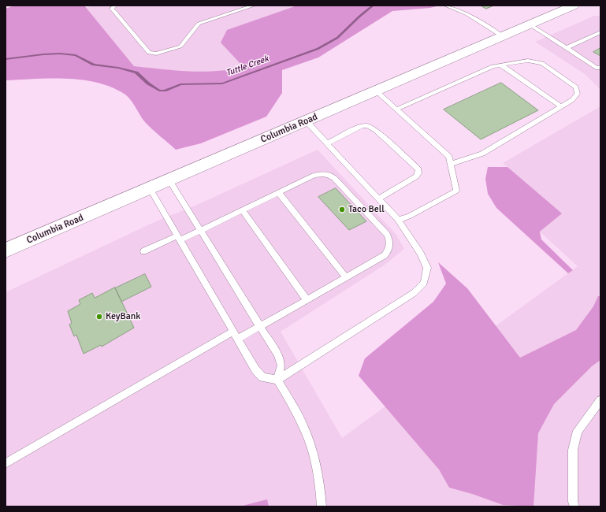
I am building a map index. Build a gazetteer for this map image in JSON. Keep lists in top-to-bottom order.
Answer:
{
  "streets": {
    "main road": ["Columbia Road"]
  },
  "water": ["Tuttle Creek"],
  "places": ["Taco Bell", "KeyBank"]
}
